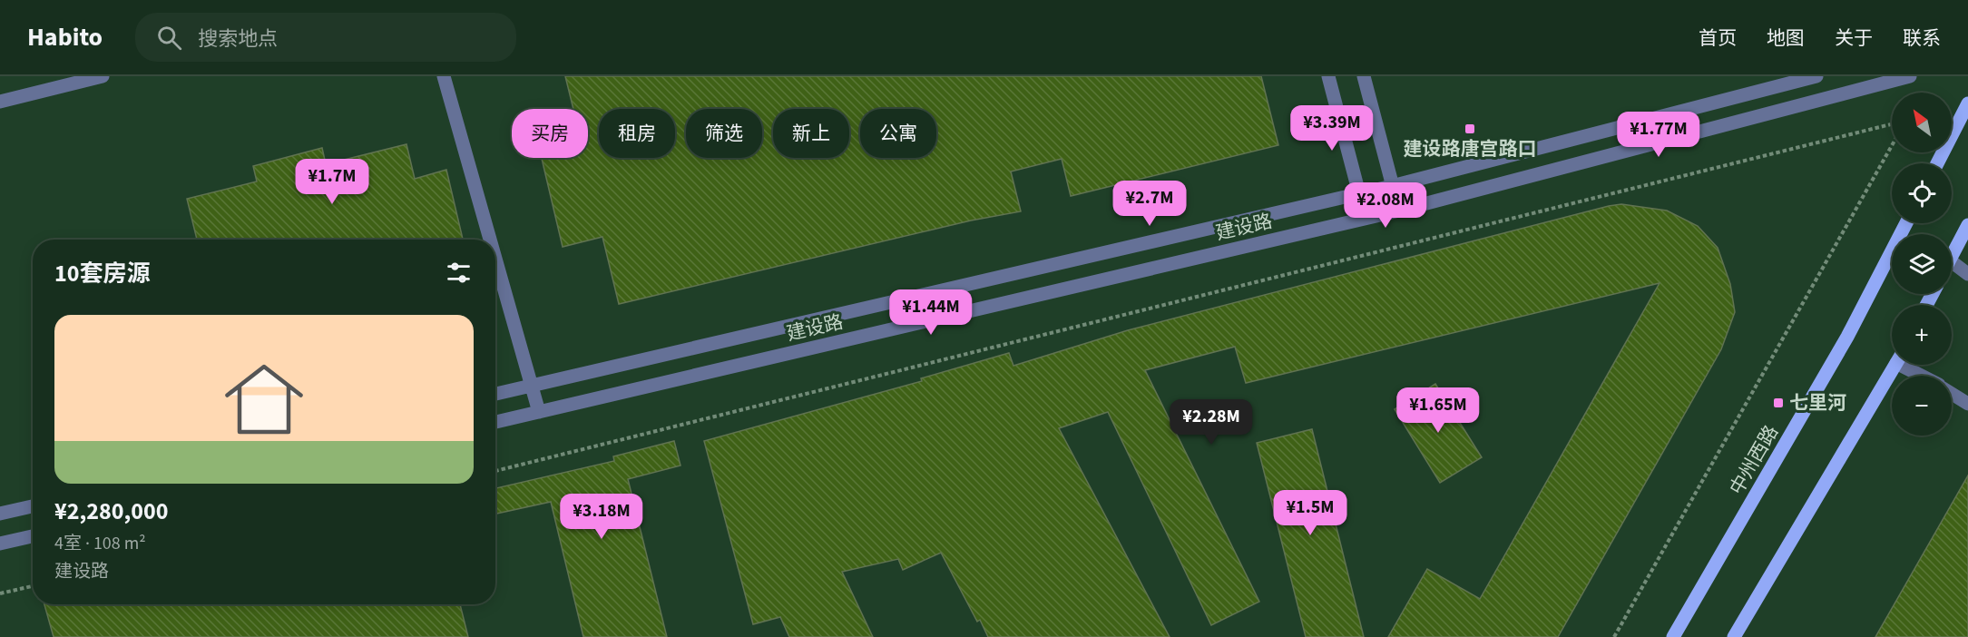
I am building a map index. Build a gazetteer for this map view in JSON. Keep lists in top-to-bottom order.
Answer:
{
  "streets": {
    "main road": ["中州西路"],
    "street": ["建设路"]
  },
  "places": {
    "transit": ["建设路唐宫路口", "七里河"]
  },
  "north": "top left",
  "page": {
    "header": "Habito",
    "search": "搜索地点",
    "nav": [
      "首页",
      "地图",
      "关于",
      "联系"
    ],
    "map_buttons": ["+", "−"],
    "price": [
      "¥3.39M",
      "¥1.77M",
      "¥1.7M",
      "¥2.7M",
      "¥2.08M",
      "¥1.44M",
      "¥1.65M",
      "¥2.28M",
      "¥1.5M",
      "¥3.18M"
    ],
    "chip": [
      "买房",
      "租房",
      "筛选",
      "新上",
      "公寓"
    ],
    "heading": "10套房源",
    "list": [
      {
        "name": "¥2,280,000",
        "note": "4室 · 108 m² · 建设路"
      }
    ]
  }
}
